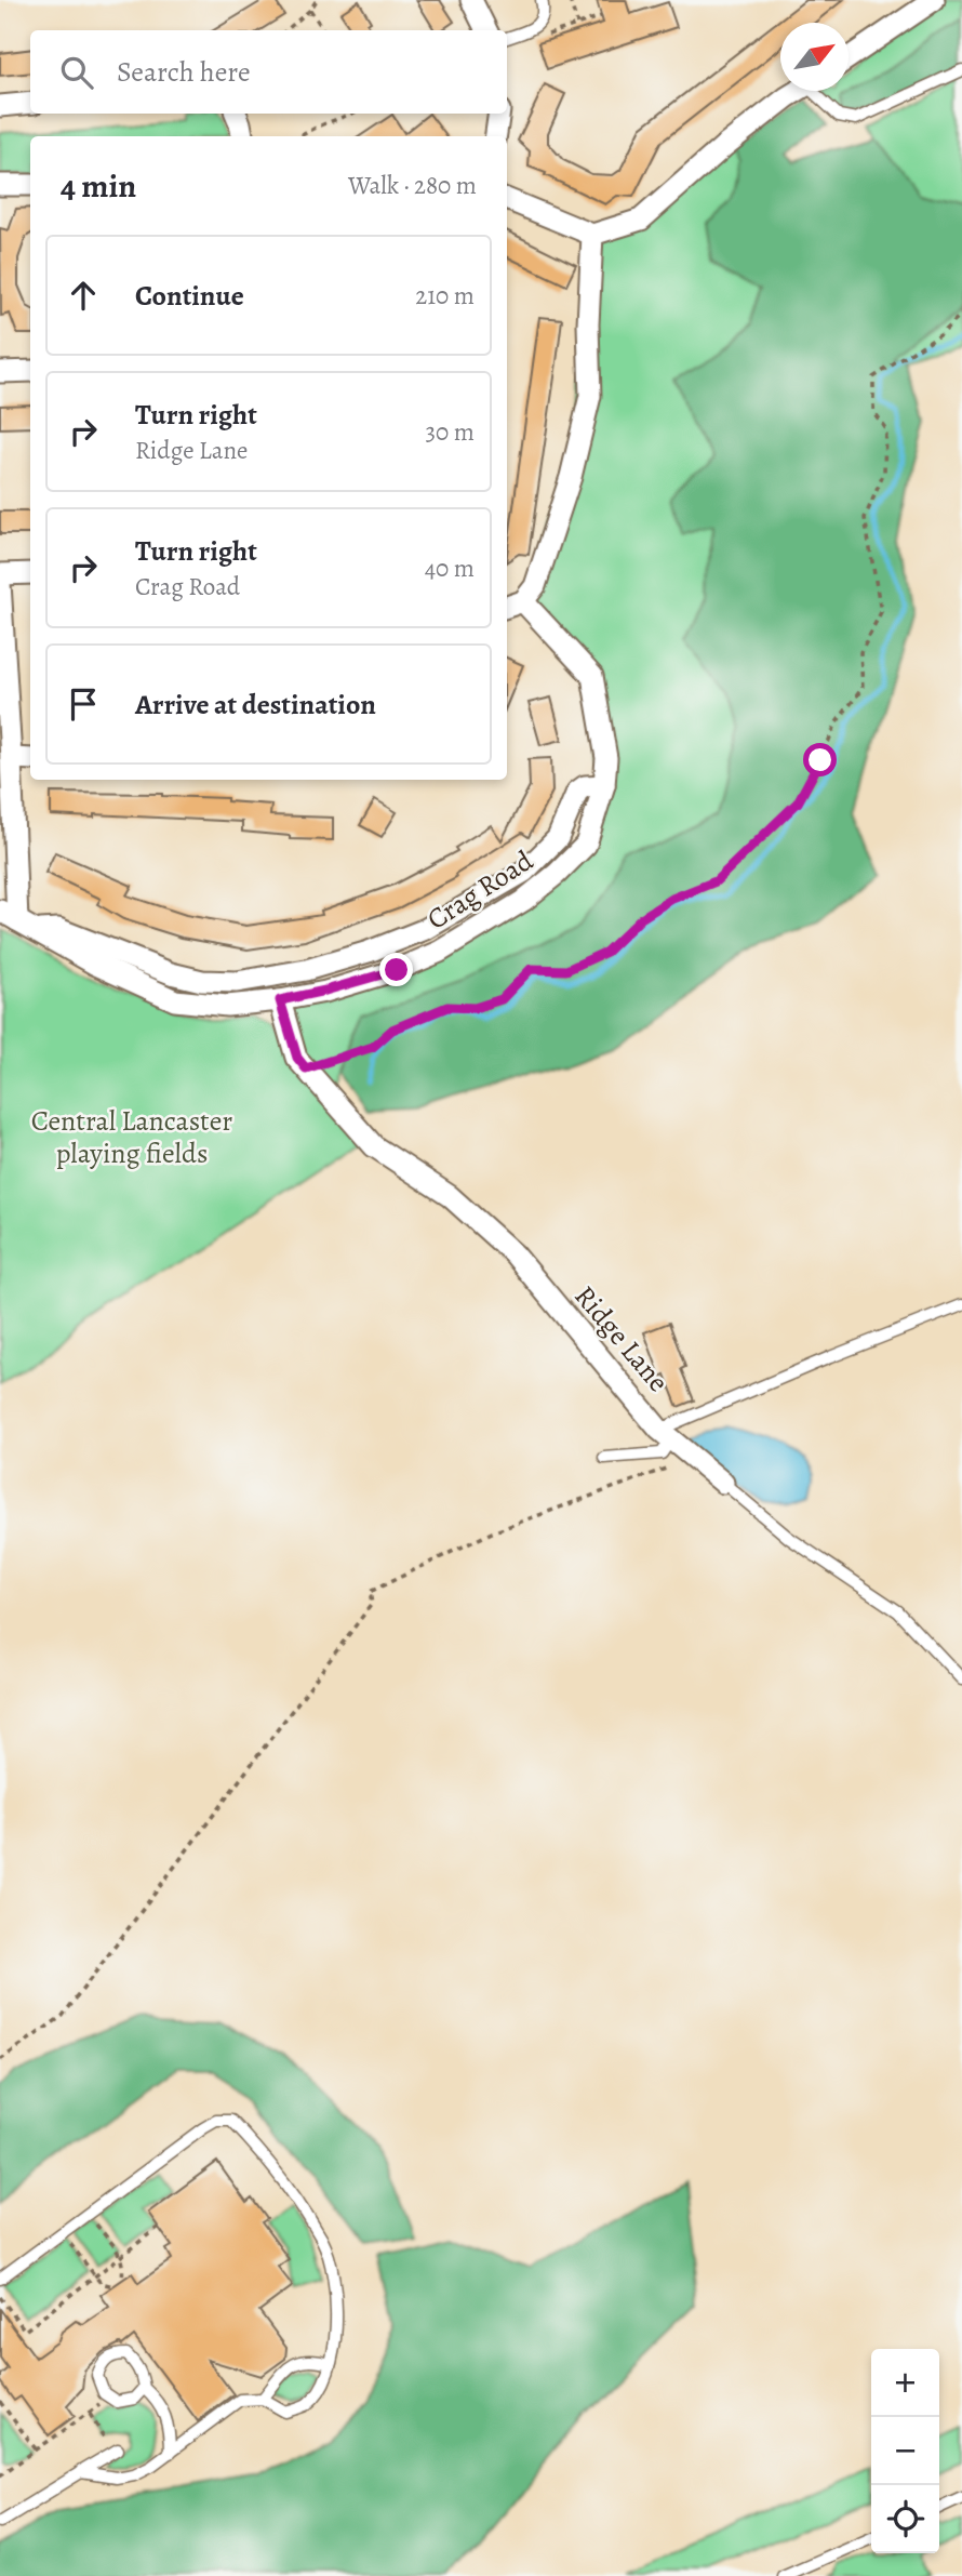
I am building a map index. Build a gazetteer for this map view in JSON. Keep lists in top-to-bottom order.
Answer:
{
  "streets": {
    "street": ["Crag Road", "Ridge Lane"]
  },
  "crossings": [
    ["Crag Road", "Ridge Lane"]
  ],
  "parks": ["Central Lancaster playing fields"],
  "north": "top right",
  "page": {
    "search": "Search here",
    "heading": ["4 min", "Walk · 280 m"],
    "list": [
      ["Continue", "210 m"],
      ["Turn right", "Ridge Lane", "30 m"],
      ["Turn right", "Crag Road", "40 m"],
      "Arrive at destination"
    ],
    "map_buttons": ["+", "−"]
  }
}
